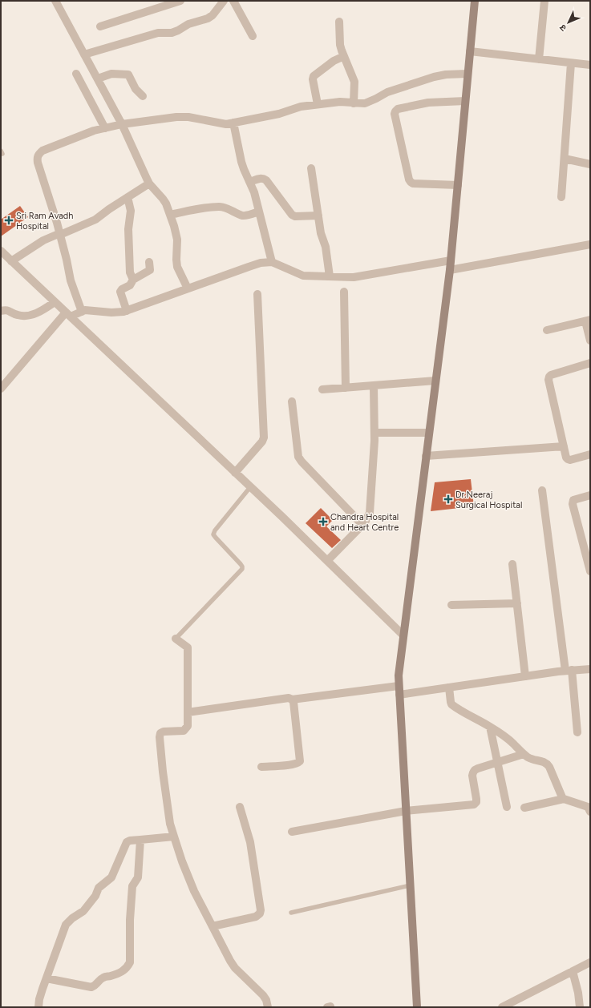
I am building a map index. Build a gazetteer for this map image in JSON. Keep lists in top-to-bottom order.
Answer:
{
  "places": {
    "health": ["Sri Ram Avadh Hospital", "Dr.Neeraj Surgical Hospital", "Chandra Hospital and Heart Centre"]
  },
  "north": "bottom left"
}
